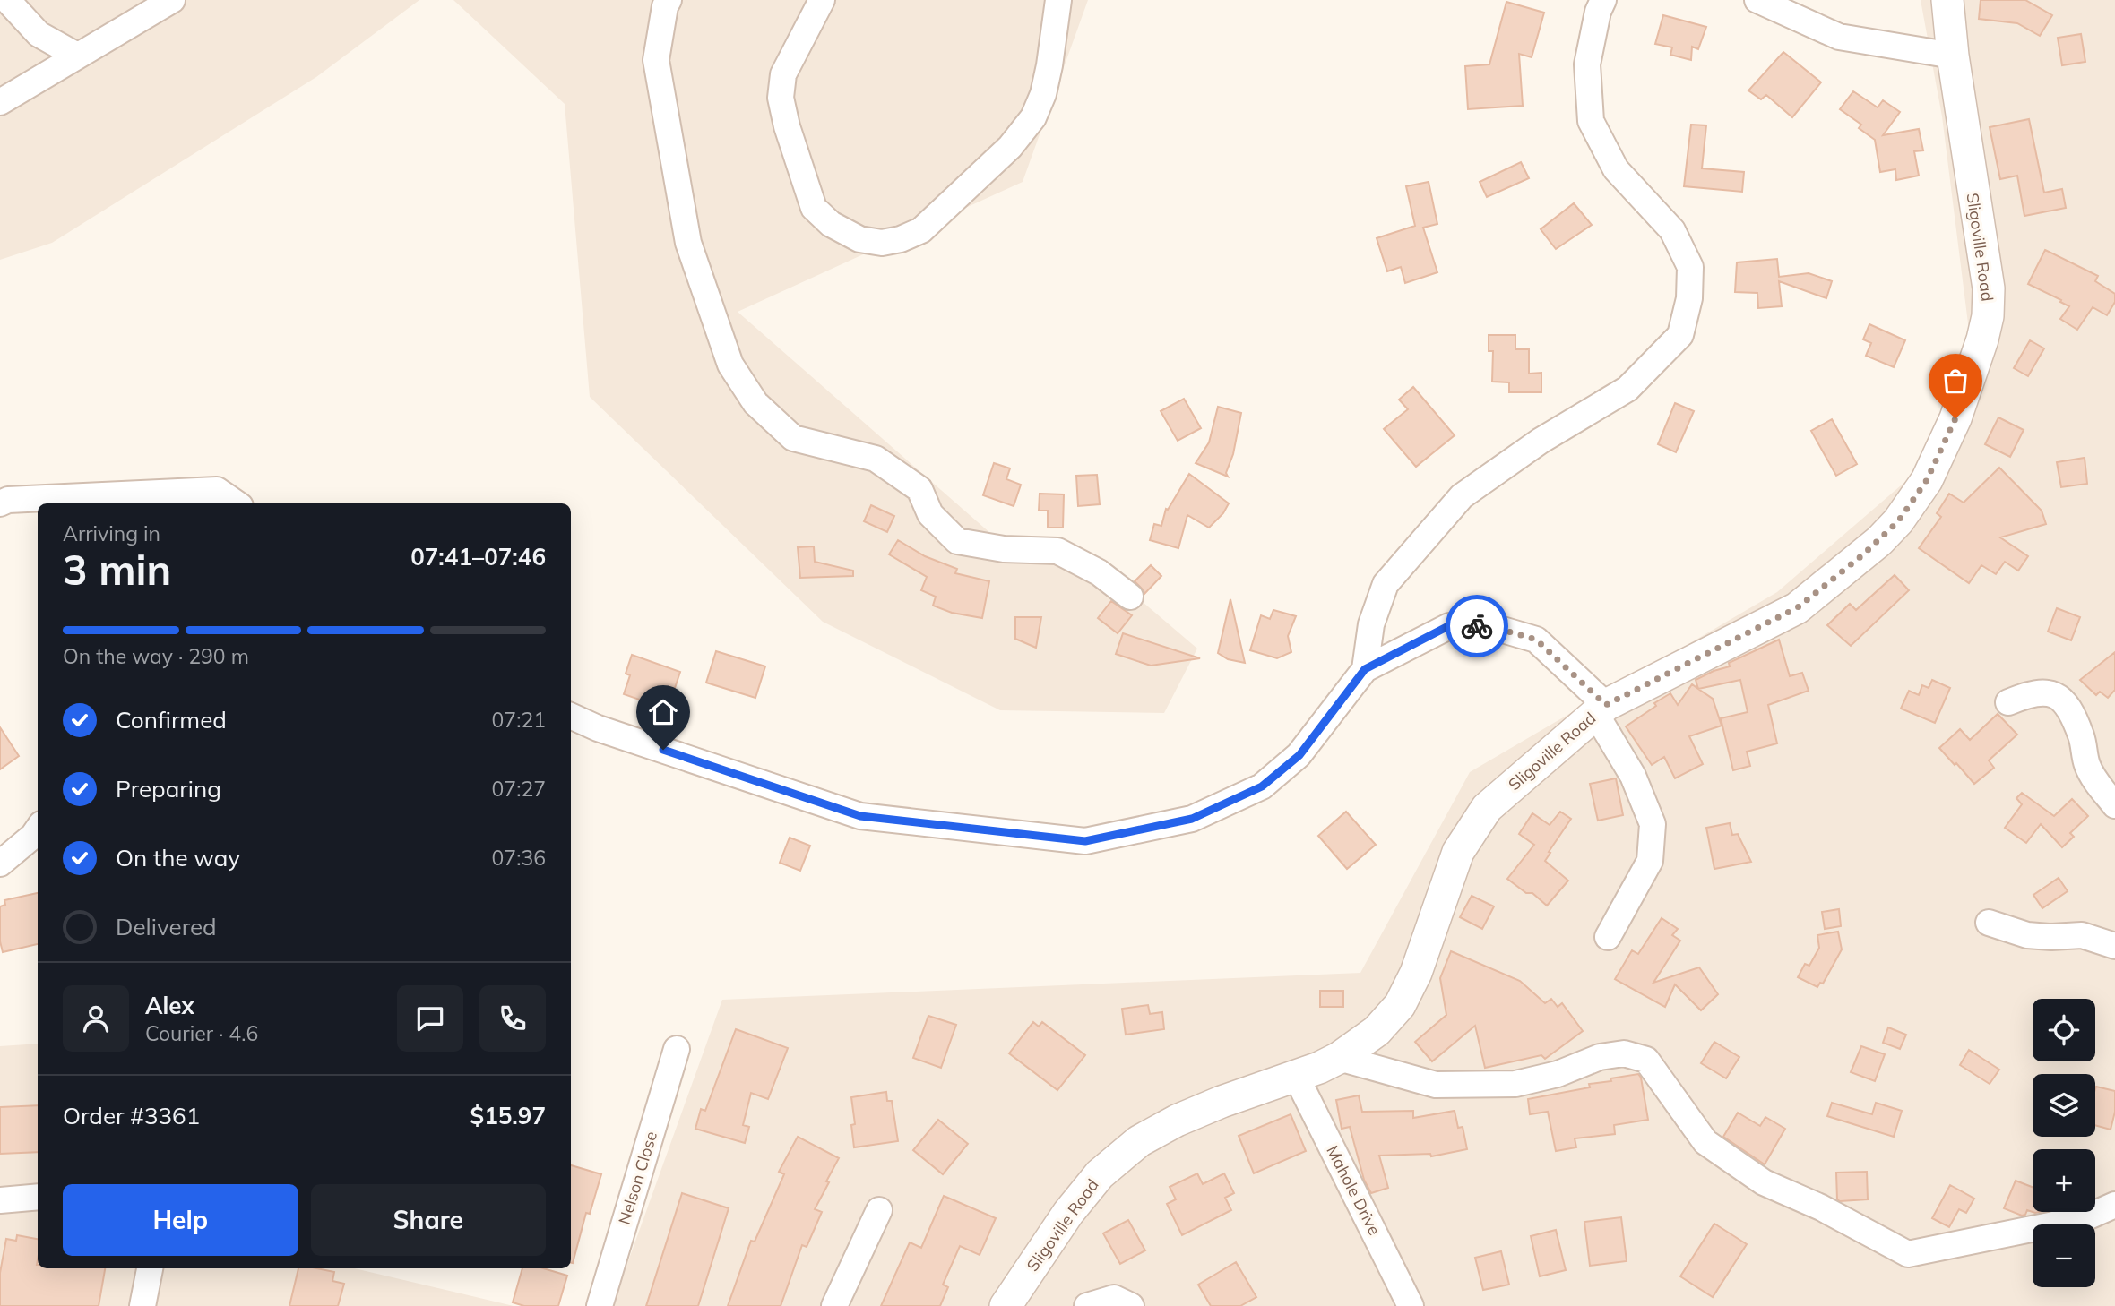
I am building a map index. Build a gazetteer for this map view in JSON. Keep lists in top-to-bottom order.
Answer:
{
  "streets": {
    "street": ["Sligoville Road", "Nelson Close", "Mahole Drive"]
  },
  "crossings": [
    ["Sligoville Road", "Mahole Drive"]
  ],
  "page": {
    "heading": ["3 min", "Arriving in", "07:41–07:46"],
    "panel": [
      "Alex",
      "Courier · 4.6",
      "Order #3361",
      "$15.97"
    ],
    "bar": "On the way · 290 m",
    "list": [
      ["Confirmed", "07:21"],
      ["Preparing", "07:27"],
      ["On the way", "07:36"],
      "Delivered"
    ],
    "map_buttons": ["+", "−"],
    "buttons": ["Help", "Share"]
  }
}
